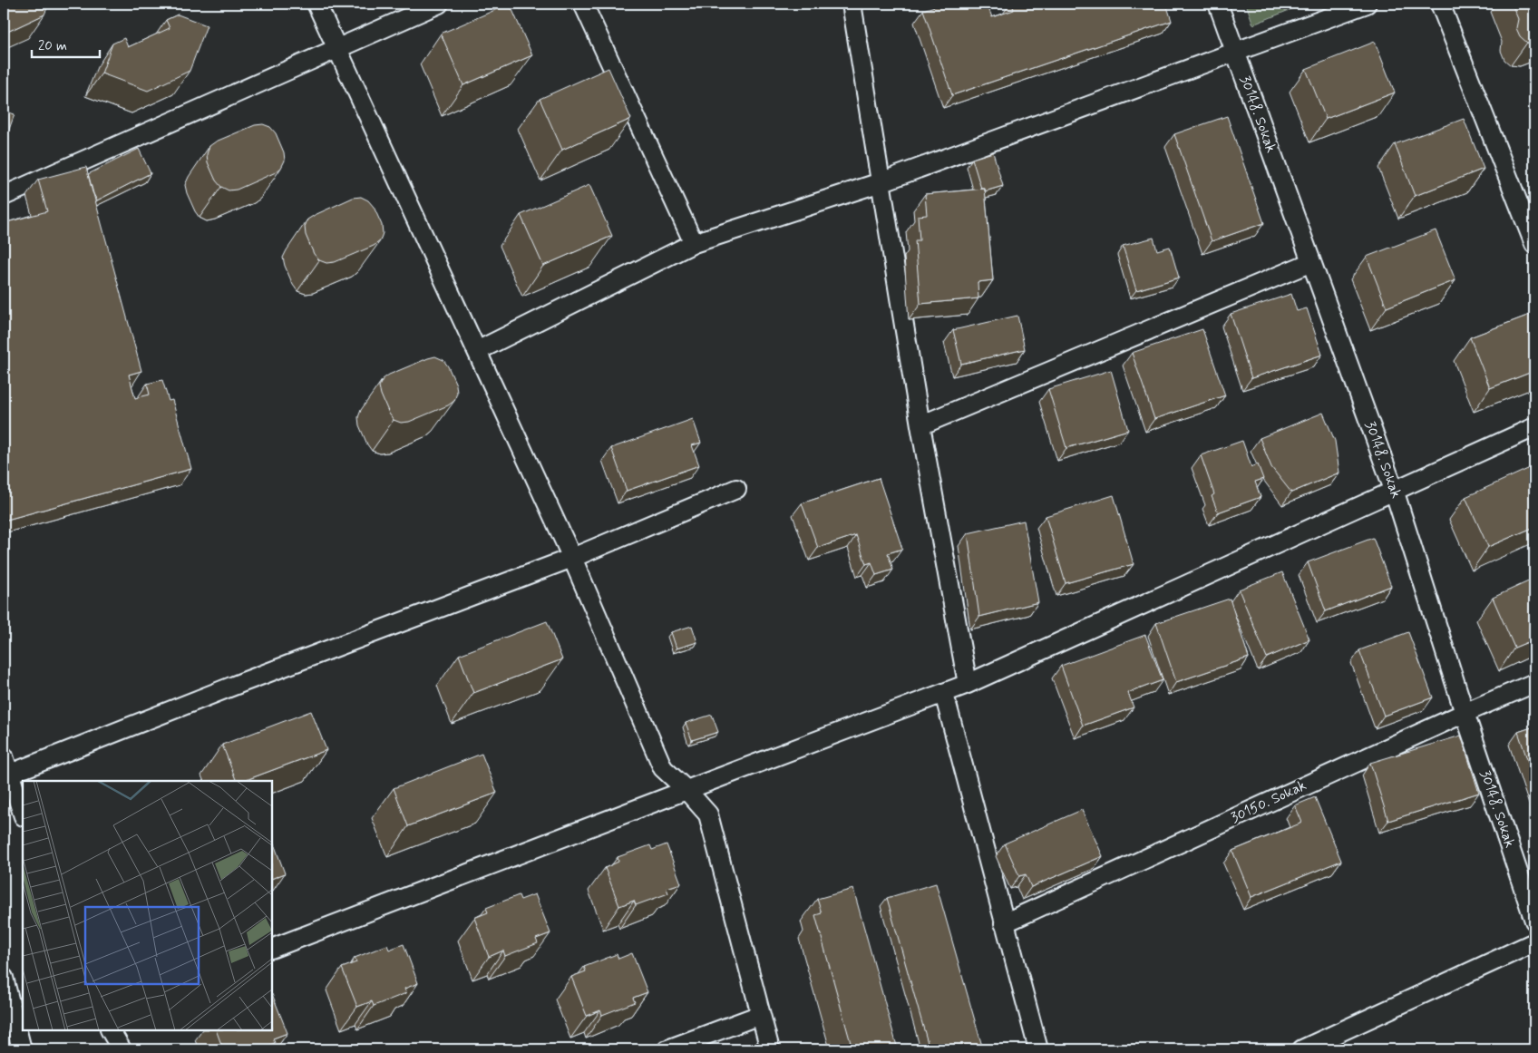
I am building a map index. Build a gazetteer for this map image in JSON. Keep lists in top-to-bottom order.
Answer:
{
  "streets": {
    "street": ["30148. Sokak", "30150. Sokak"]
  },
  "crossings": [
    ["30148. Sokak", "30150. Sokak"]
  ],
  "scale_bar": "20 m"
}
